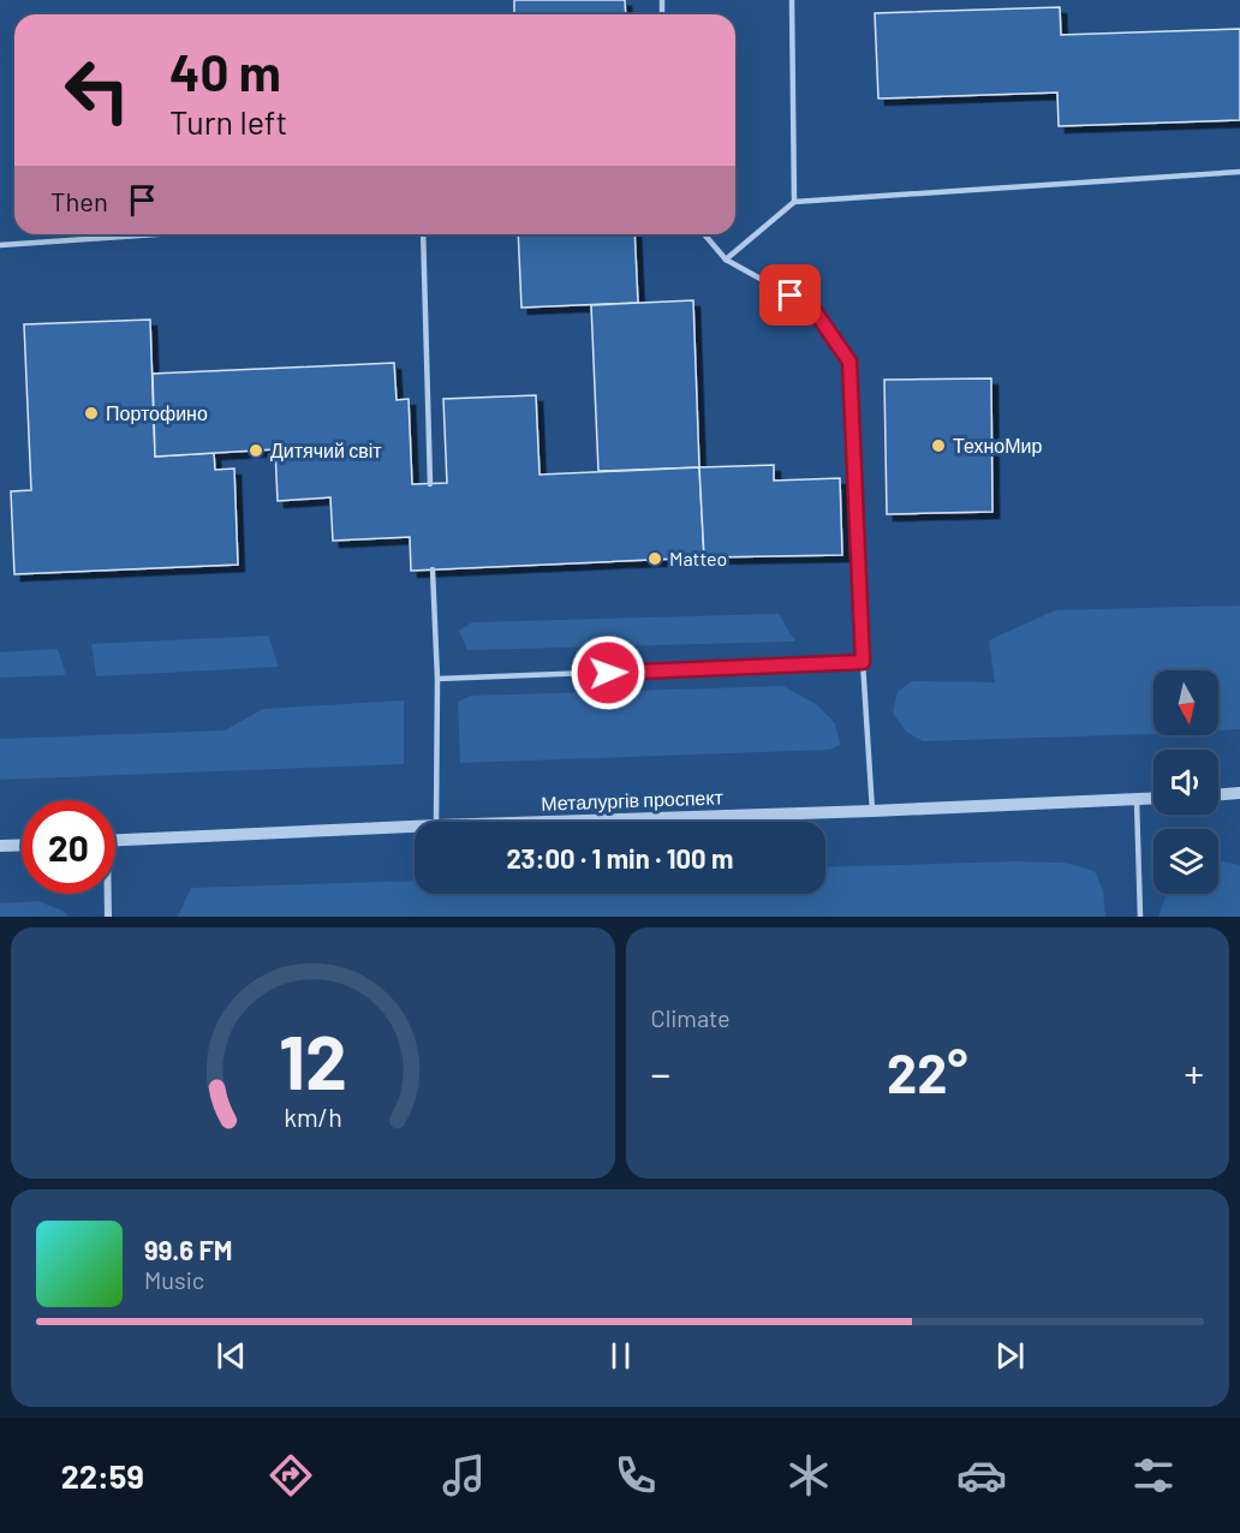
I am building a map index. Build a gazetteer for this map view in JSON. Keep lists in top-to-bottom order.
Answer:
{
  "streets": {
    "street": ["Металургів проспект"]
  },
  "places": [
    "Портофино",
    "ТехноМир",
    "Дитячий світ",
    "Matteo"
  ],
  "north": "bottom",
  "page": {
    "turn": ["40 m", "Turn left"],
    "then": "Then",
    "limit": "20",
    "trip": "23:00 · 1 min · 100 m",
    "tile": "Climate",
    "heat": ["−", "22°", "+"],
    "song": ["99.6 FM", "Music"],
    "tabs": "22:59",
    "gauge": ["12", "km/h"]
  }
}
